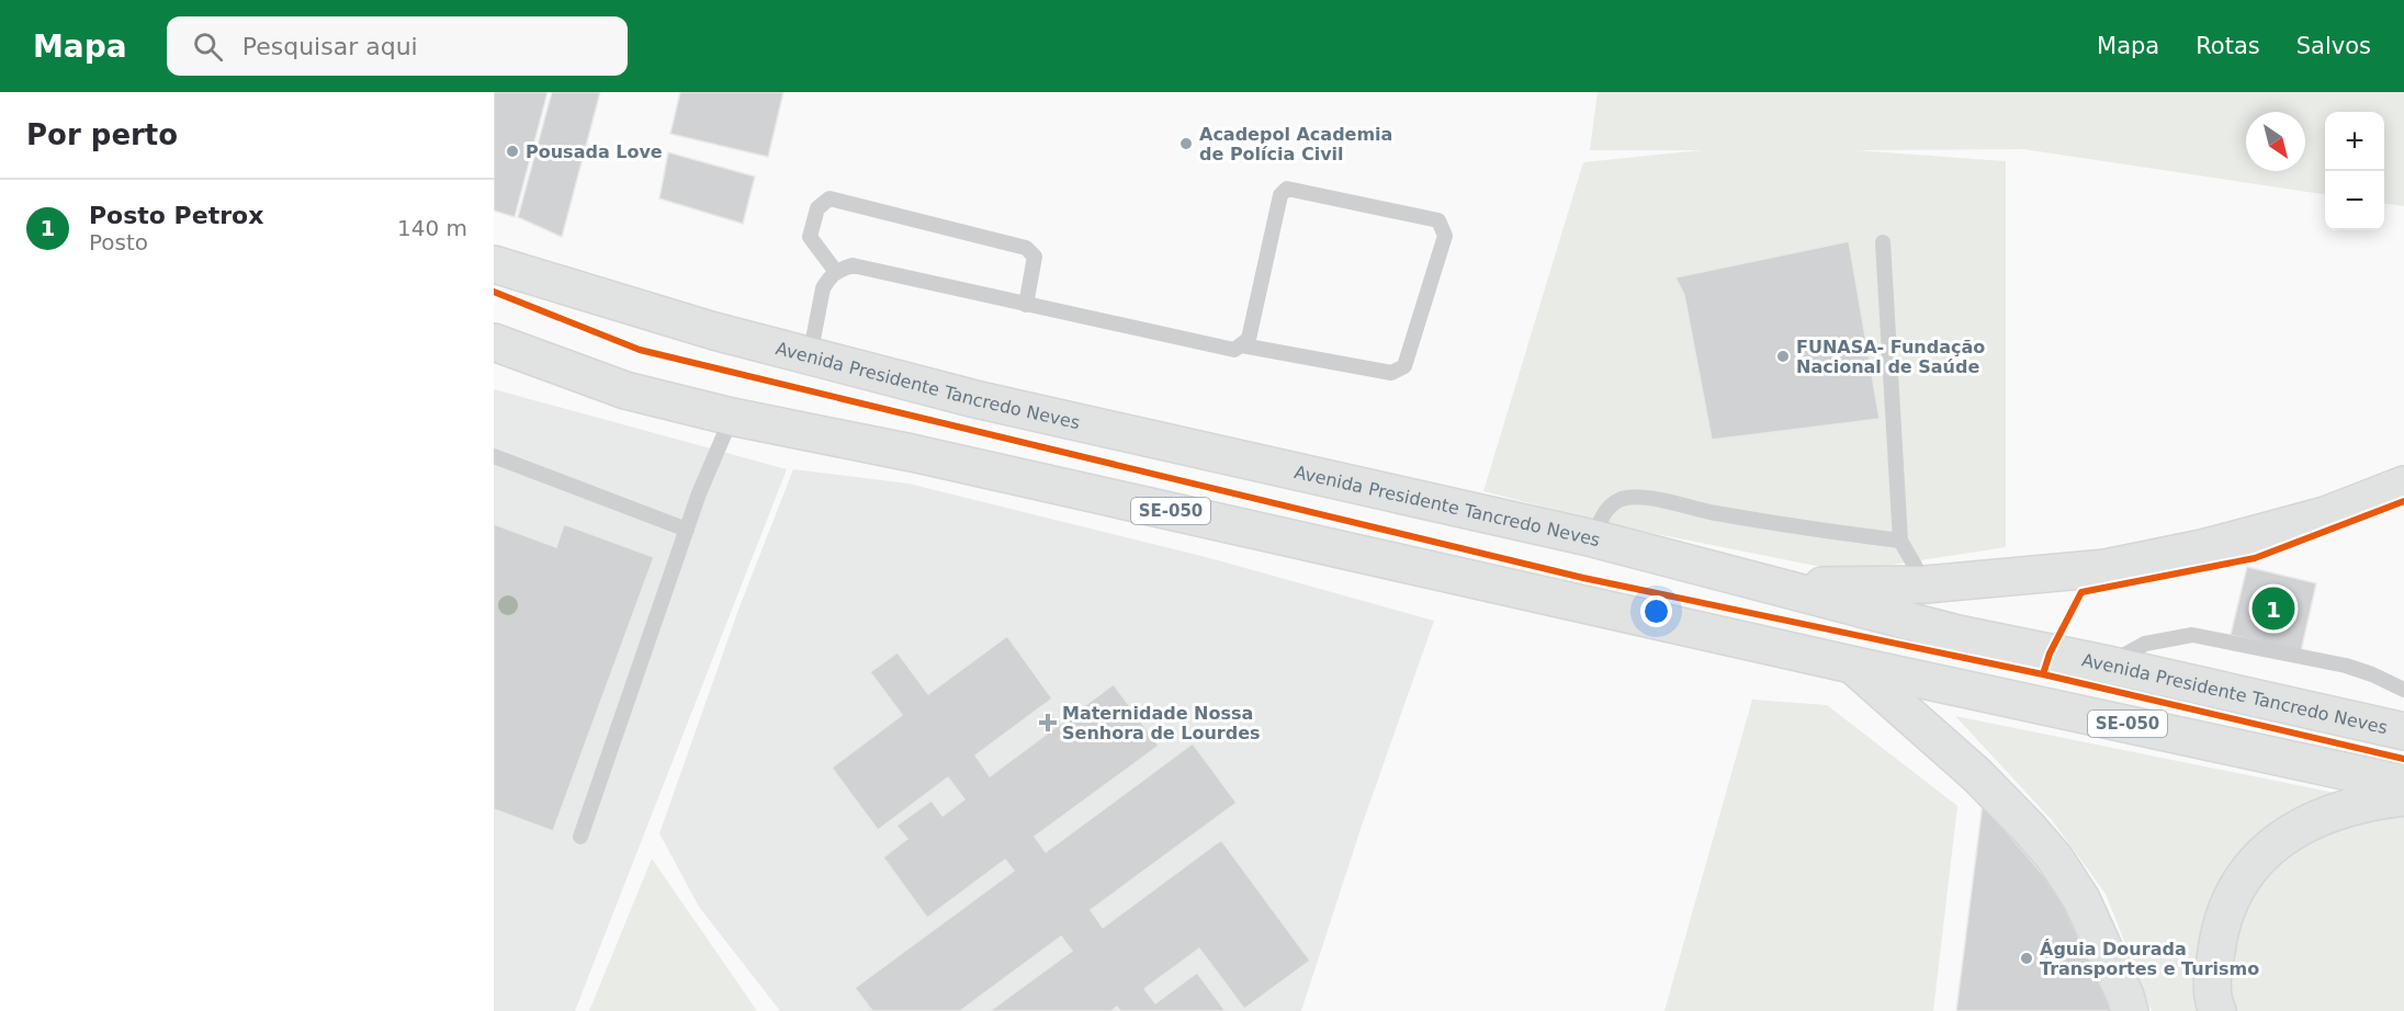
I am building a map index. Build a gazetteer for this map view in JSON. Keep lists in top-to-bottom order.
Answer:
{
  "streets": {
    "main road": ["Avenida Presidente Tancredo Neves", "SE-050"]
  },
  "places": {
    "other": [
      "Acadepol Academia de Polícia Civil",
      "Pousada Love",
      "FUNASA- Fundação Nacional de Saúde",
      "Águia Dourada Transportes e Turismo"
    ],
    "health": ["Maternidade Nossa Senhora de Lourdes"]
  },
  "north": "bottom right",
  "page": {
    "header": "Mapa",
    "search": "Pesquisar aqui",
    "nav": ["Mapa", "Rotas", "Salvos"],
    "heading": "Por perto",
    "map_buttons": ["+", "−"],
    "list": [
      {
        "mark": "1",
        "name": "Posto Petrox",
        "note": "Posto",
        "value": "140 m"
      }
    ],
    "pins": "1"
  }
}
